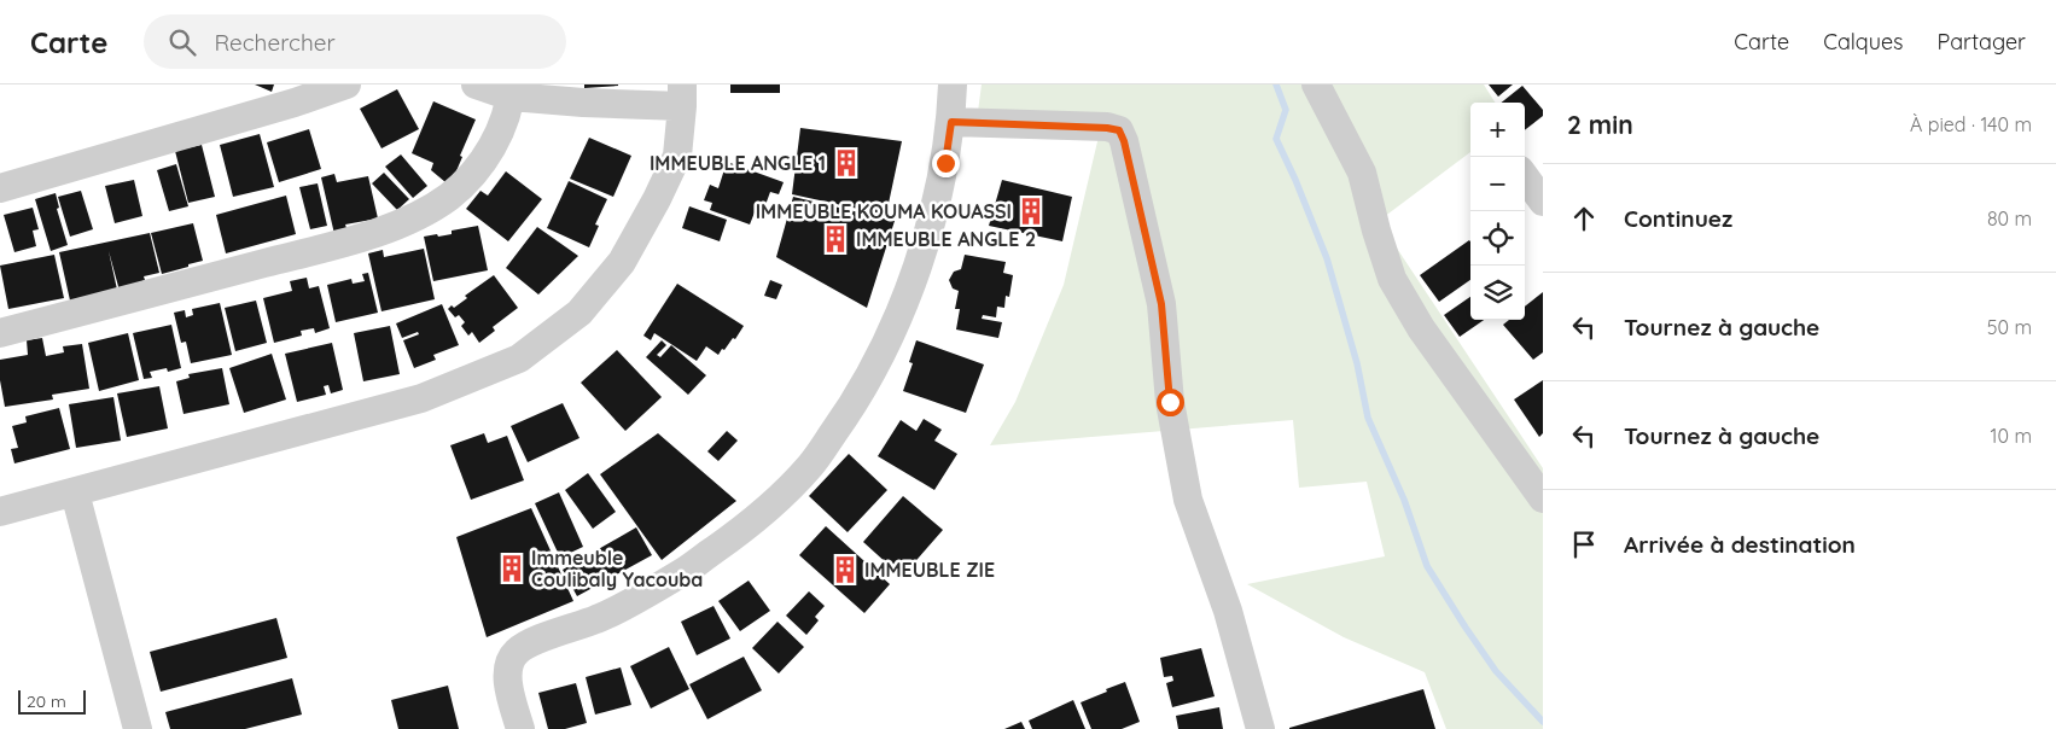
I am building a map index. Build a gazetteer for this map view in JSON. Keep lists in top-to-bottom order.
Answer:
{
  "places": {
    "building": [
      "IMMEUBLE ANGLE 1",
      "IMMEUBLE KOUMA KOUASSI",
      "IMMEUBLE ANGLE 2",
      "Immeuble Coulibaly Yacouba",
      "IMMEUBLE ZIE"
    ]
  },
  "scale_bar": "20 m",
  "page": {
    "header": "Carte",
    "search": "Rechercher",
    "nav": ["Carte", "Calques", "Partager"],
    "heading": ["2 min", "À pied · 140 m"],
    "map_buttons": ["+", "−"],
    "list": [
      ["Continuez", "80 m"],
      ["Tournez à gauche", "50 m"],
      ["Tournez à gauche", "10 m"],
      "Arrivée à destination"
    ],
    "scale": "20 m"
  }
}
